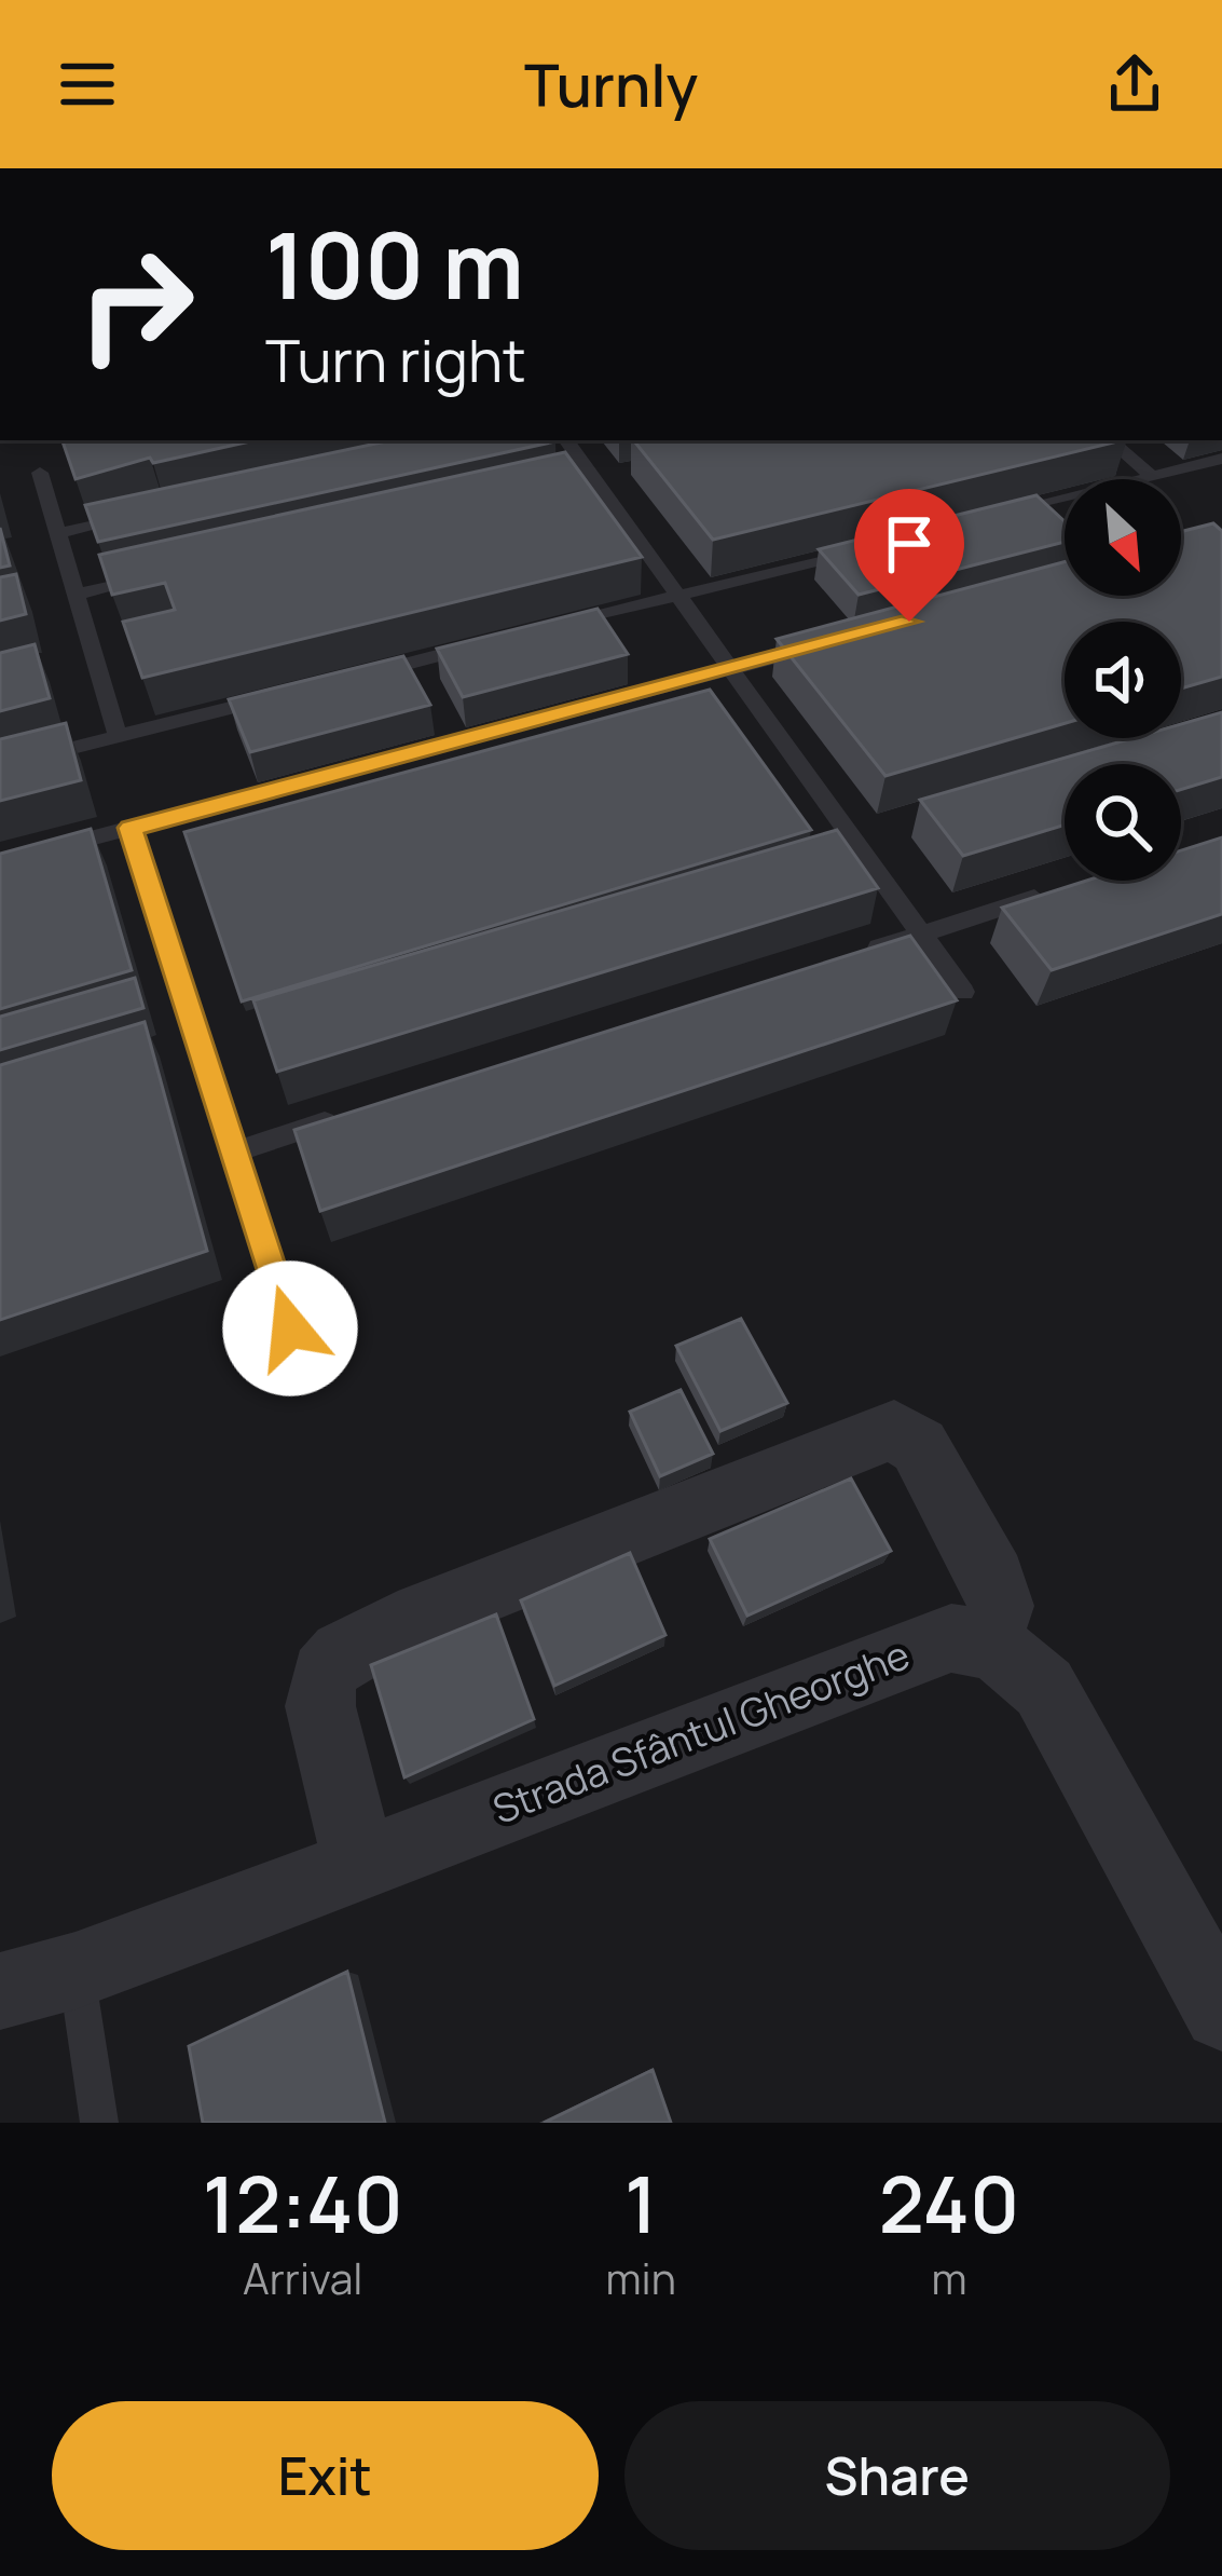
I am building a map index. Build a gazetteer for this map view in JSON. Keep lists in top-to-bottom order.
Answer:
{
  "streets": {
    "street": ["Strada Sfântul Gheorghe"]
  },
  "north": "bottom right",
  "page": {
    "header": "Turnly",
    "turn": ["100 m", "Turn right"],
    "eta": [
      "12:40",
      "Arrival",
      "1",
      "min",
      "240",
      "m"
    ],
    "buttons": ["Exit", "Share"]
  }
}
